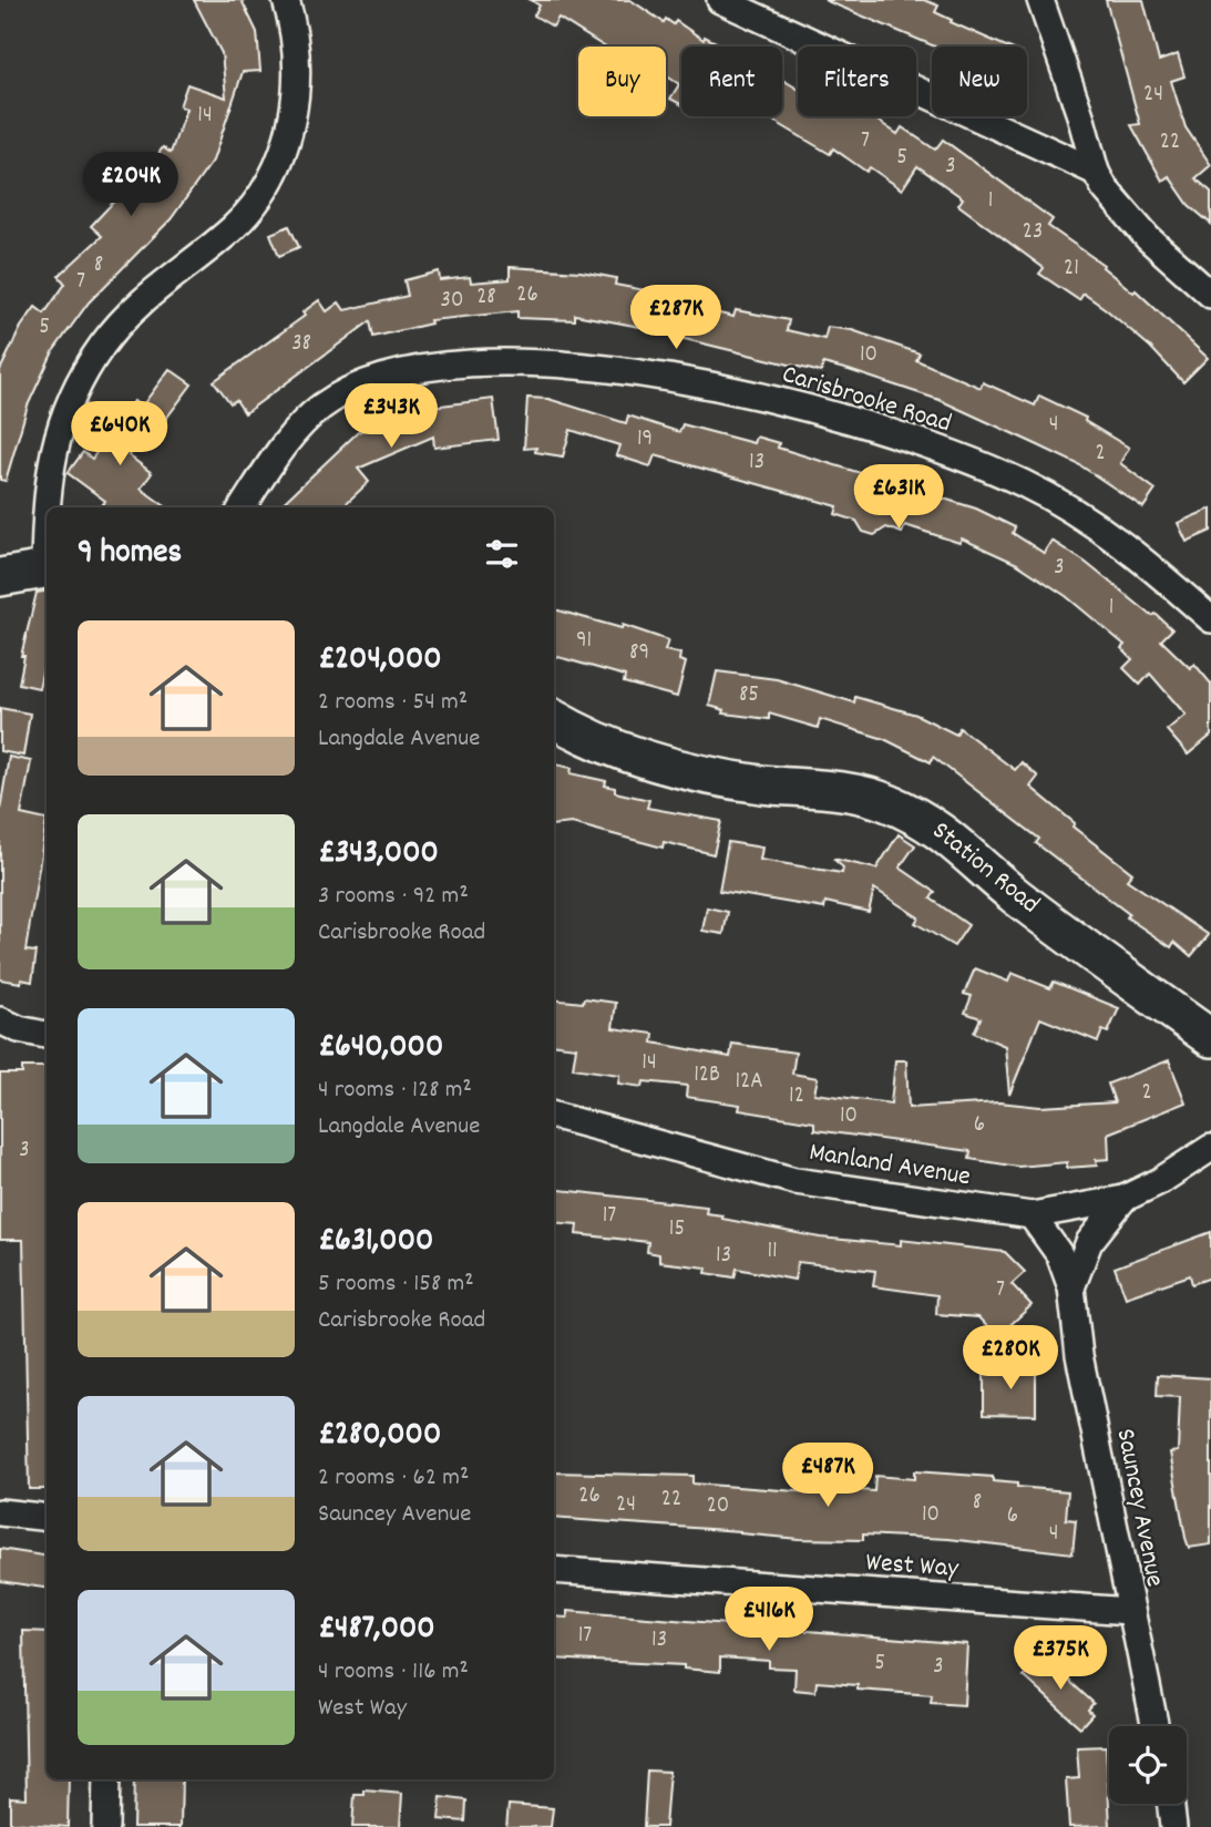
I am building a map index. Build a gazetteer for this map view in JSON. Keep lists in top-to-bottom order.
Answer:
{
  "streets": {
    "main road": ["Station Road"],
    "street": [
      "Carisbrooke Road",
      "Manland Avenue",
      "Sauncey Avenue",
      "West Way"
    ]
  },
  "crossings": [
    ["Manland Avenue", "Sauncey Avenue"],
    ["Sauncey Avenue", "West Way"]
  ],
  "house_numbers": [
    "24",
    "14",
    "7",
    "22",
    "5",
    "3",
    "1",
    "23",
    "8",
    "21",
    "7",
    "26",
    "28",
    "30",
    "5",
    "38",
    "10",
    "4",
    "19",
    "2",
    "13",
    "3",
    "1",
    "91",
    "89",
    "85",
    "14",
    "12B",
    "12A",
    "2",
    "12",
    "10",
    "6",
    "3",
    "17",
    "15",
    "11",
    "13",
    "7",
    "26",
    "22",
    "8",
    "24",
    "20",
    "10",
    "6",
    "4",
    "17",
    "13",
    "5",
    "3"
  ],
  "page": {
    "chip": [
      "Buy",
      "Rent",
      "Filters",
      "New"
    ],
    "price": [
      "£204K",
      "£287K",
      "£343K",
      "£640K",
      "£631K",
      "£280K",
      "£487K",
      "£416K",
      "£375K"
    ],
    "heading": "9 homes",
    "list": [
      {
        "name": "£204,000",
        "note": "2 rooms · 54 m² · Langdale Avenue"
      },
      {
        "name": "£343,000",
        "note": "3 rooms · 92 m² · Carisbrooke Road"
      },
      {
        "name": "£640,000",
        "note": "4 rooms · 128 m² · Langdale Avenue"
      },
      {
        "name": "£631,000",
        "note": "5 rooms · 158 m² · Carisbrooke Road"
      },
      {
        "name": "£280,000",
        "note": "2 rooms · 62 m² · Sauncey Avenue"
      },
      {
        "name": "£487,000",
        "note": "4 rooms · 116 m² · West Way"
      }
    ]
  }
}
